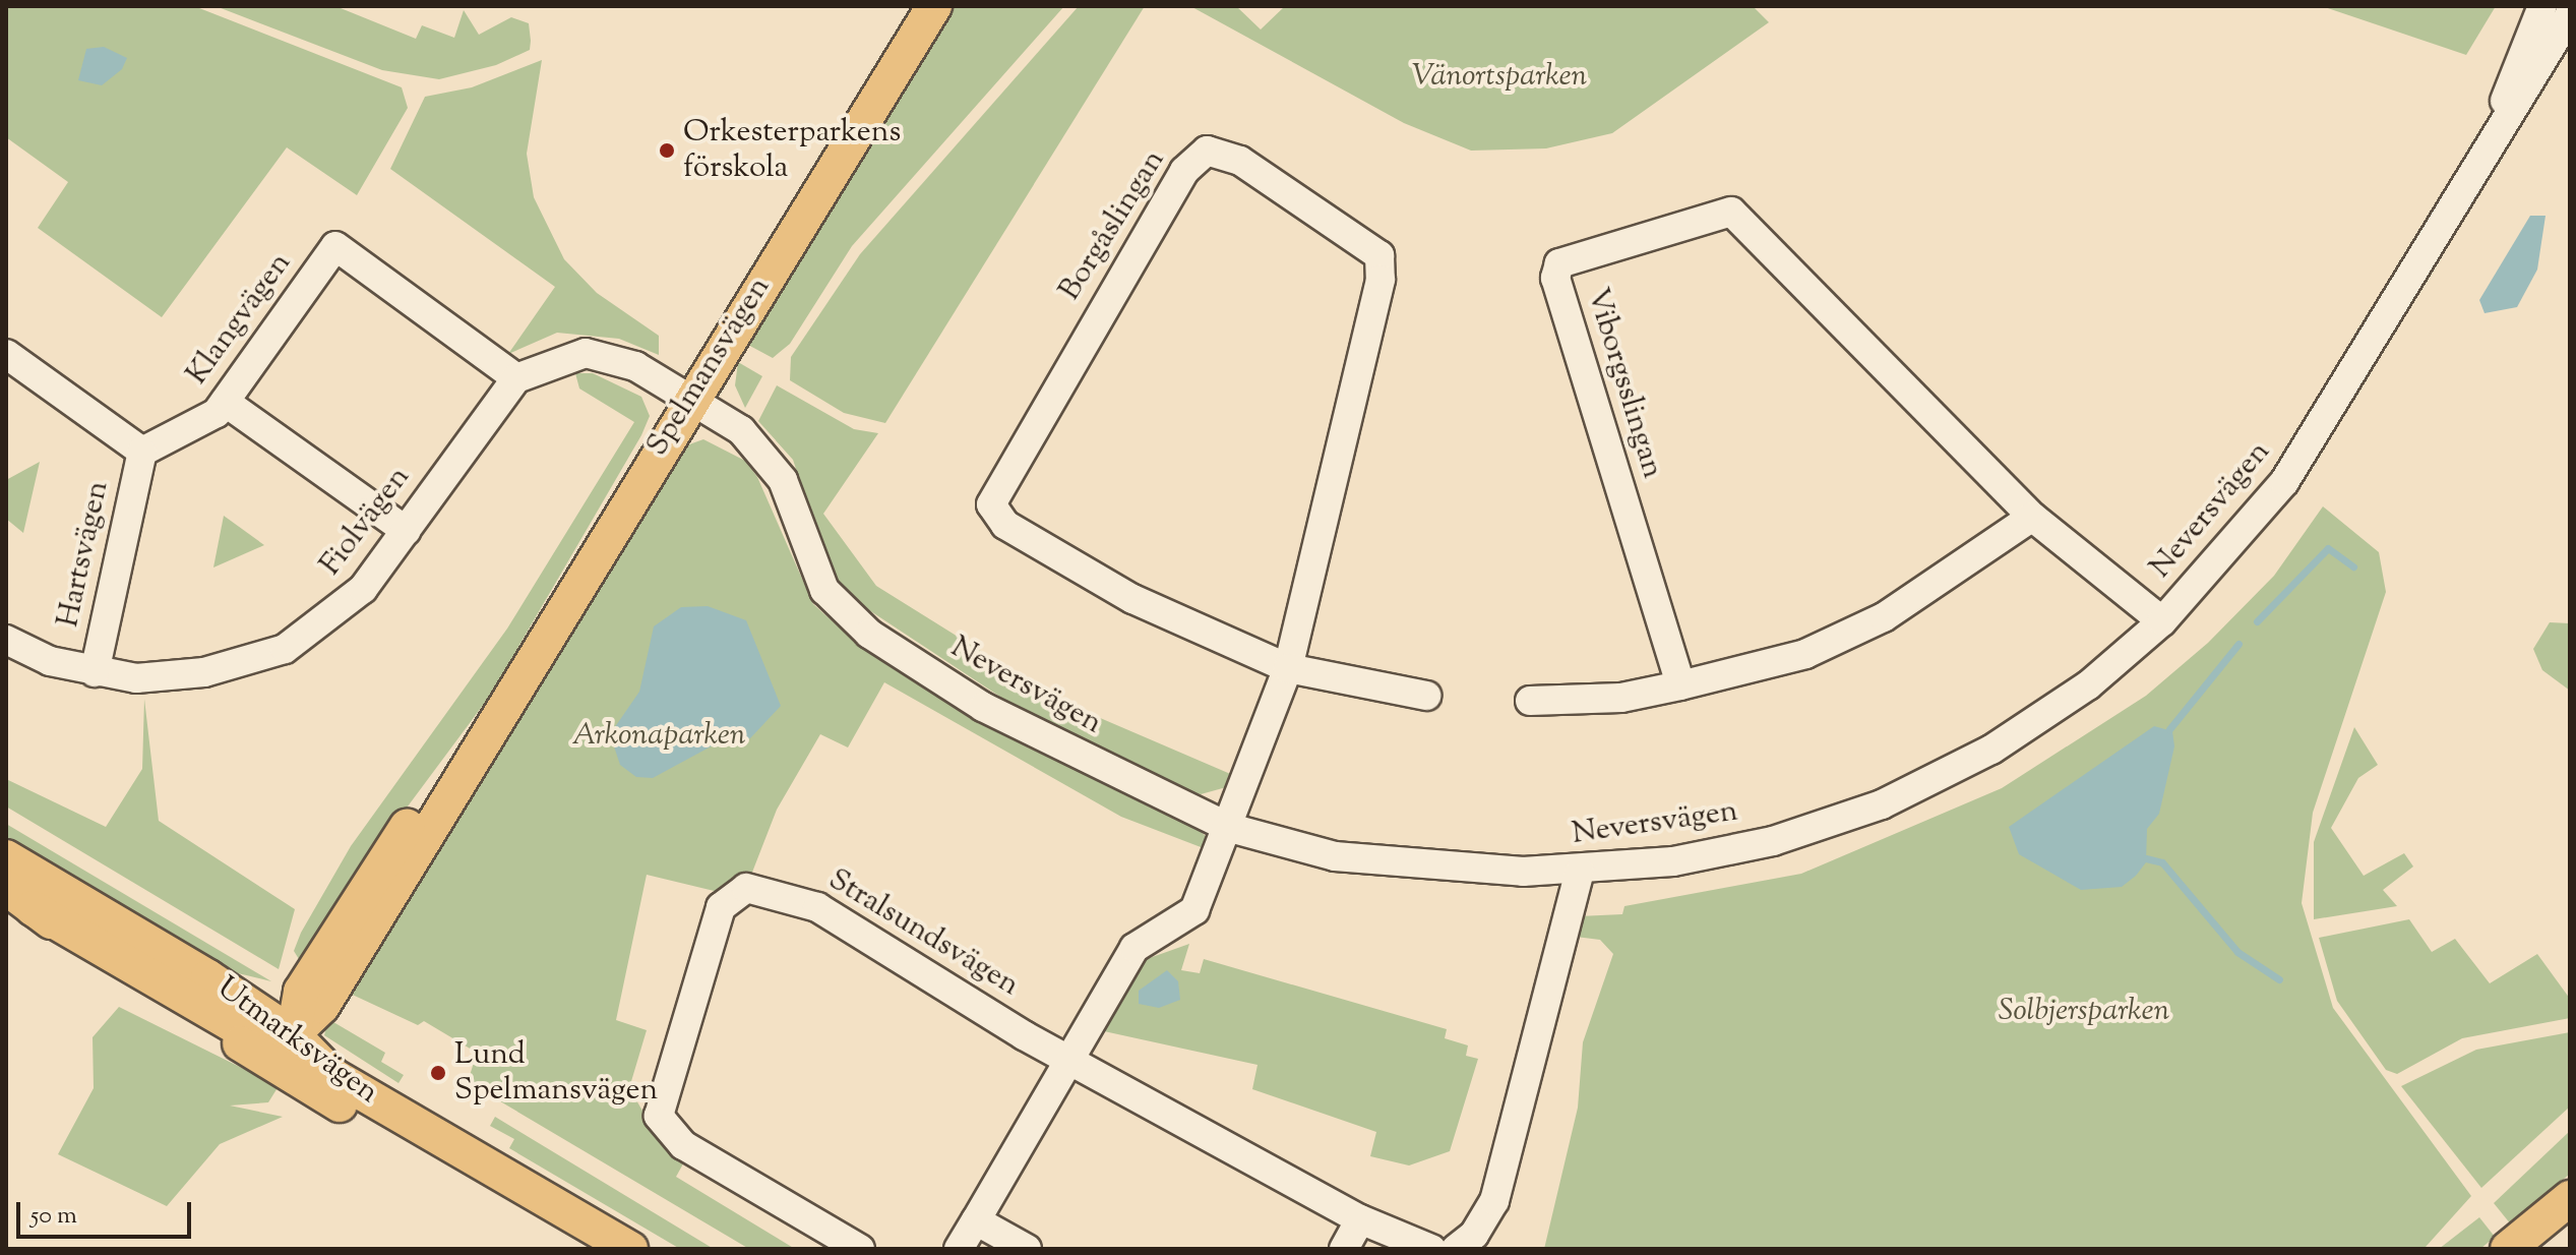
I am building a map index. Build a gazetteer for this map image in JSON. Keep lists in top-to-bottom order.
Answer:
{
  "streets": {
    "main road": ["Spelmansvägen", "Utmarksvägen"],
    "street": [
      "Borgåslingan",
      "Klangvägen",
      "Viborgsslingan",
      "Neversvägen",
      "Fiolvägen",
      "Hartsvägen",
      "Stralsundsvägen"
    ]
  },
  "crossings": [
    ["Borgåslingan", "Neversvägen"],
    ["Klangvägen", "Fiolvägen"],
    ["Klangvägen", "Hartsvägen"],
    ["Spelmansvägen", "Neversvägen"],
    ["Spelmansvägen", "Utmarksvägen"],
    ["Viborgsslingan", "Neversvägen"],
    ["Fiolvägen", "Hartsvägen"]
  ],
  "parks": ["Vänortsparken", "Arkonaparken", "Solbjersparken"],
  "places": ["Orkesterparkens förskola", "Lund Spelmansvägen"],
  "scale_bar": "50 m"
}
